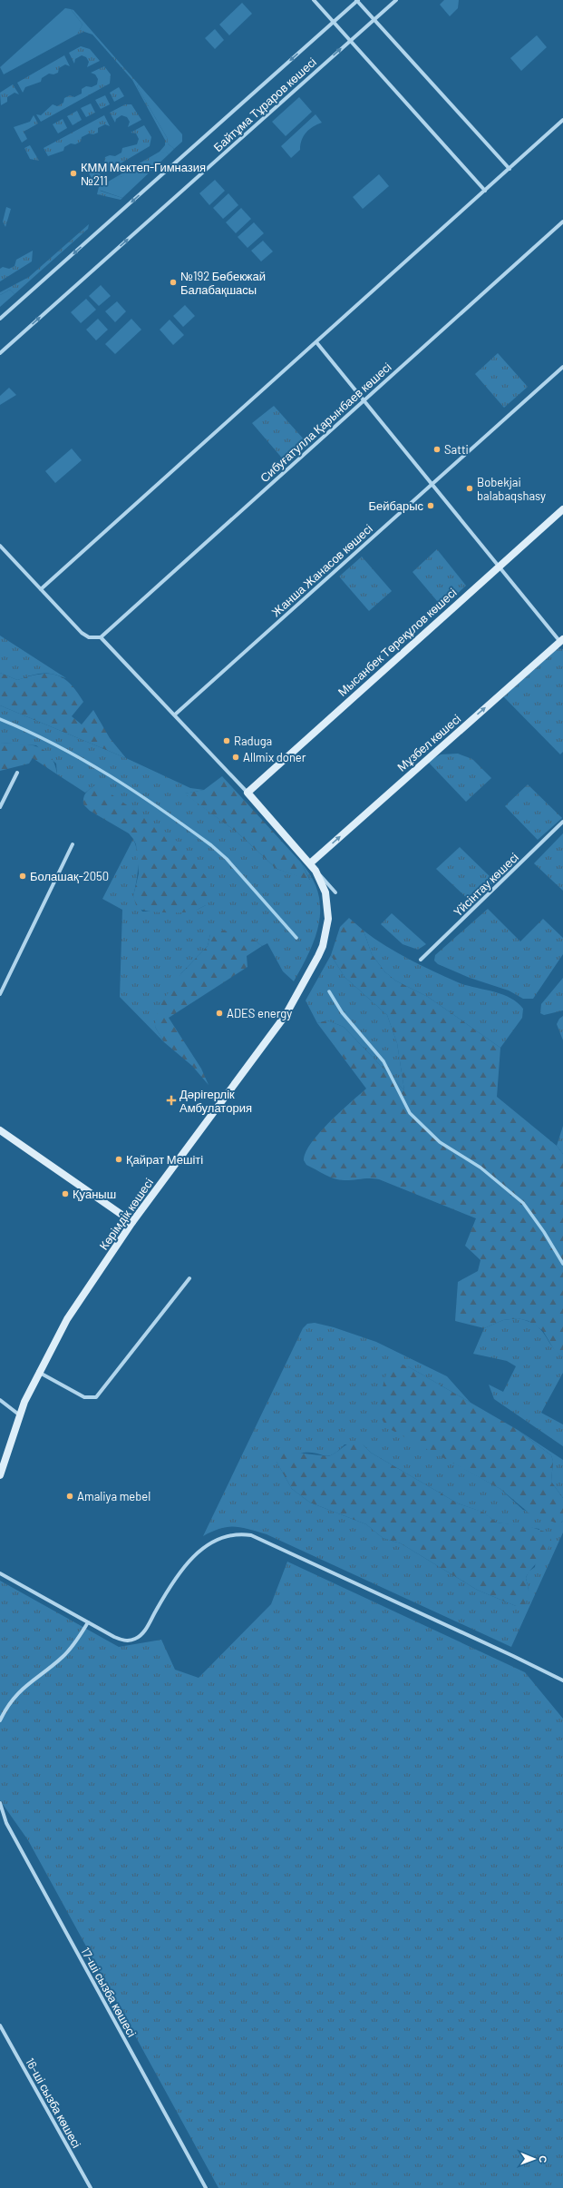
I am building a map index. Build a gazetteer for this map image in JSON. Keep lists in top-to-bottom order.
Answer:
{
  "streets": {
    "street": [
      "Байтұма Тұраров көшесі",
      "Сибуғатулла Қарынбаев көшесі",
      "Жанша Жанасов көшесі",
      "Мысанбек Төреқұлов көшесі",
      "Мұзбел көшесі",
      "Үйсінтау көшесі",
      "Көрімдік көшесі",
      "17-ші сызба көшесі",
      "16-ші сызба көшесі"
    ]
  },
  "crossings": [
    ["Мысанбек Төреқұлов көшесі", "Көрімдік көшесі"],
    ["Мұзбел көшесі", "Көрімдік көшесі"]
  ],
  "one_way": ["Мұзбел көшесі"],
  "places": {
    "other": [
      "КММ Мектеп-Гимназия №211",
      "№192 Бөбекжай Балабақшасы",
      "Satti",
      "Bobekjai balabaqshasy",
      "Бейбарыс",
      "Raduga",
      "Allmix doner",
      "Болашақ-2050",
      "ADES energy",
      "Қайрат Мешіті",
      "Қуаныш",
      "Amaliya mebel"
    ],
    "health": ["Дәрігерлік Амбулатория"]
  },
  "north": "right"
}
